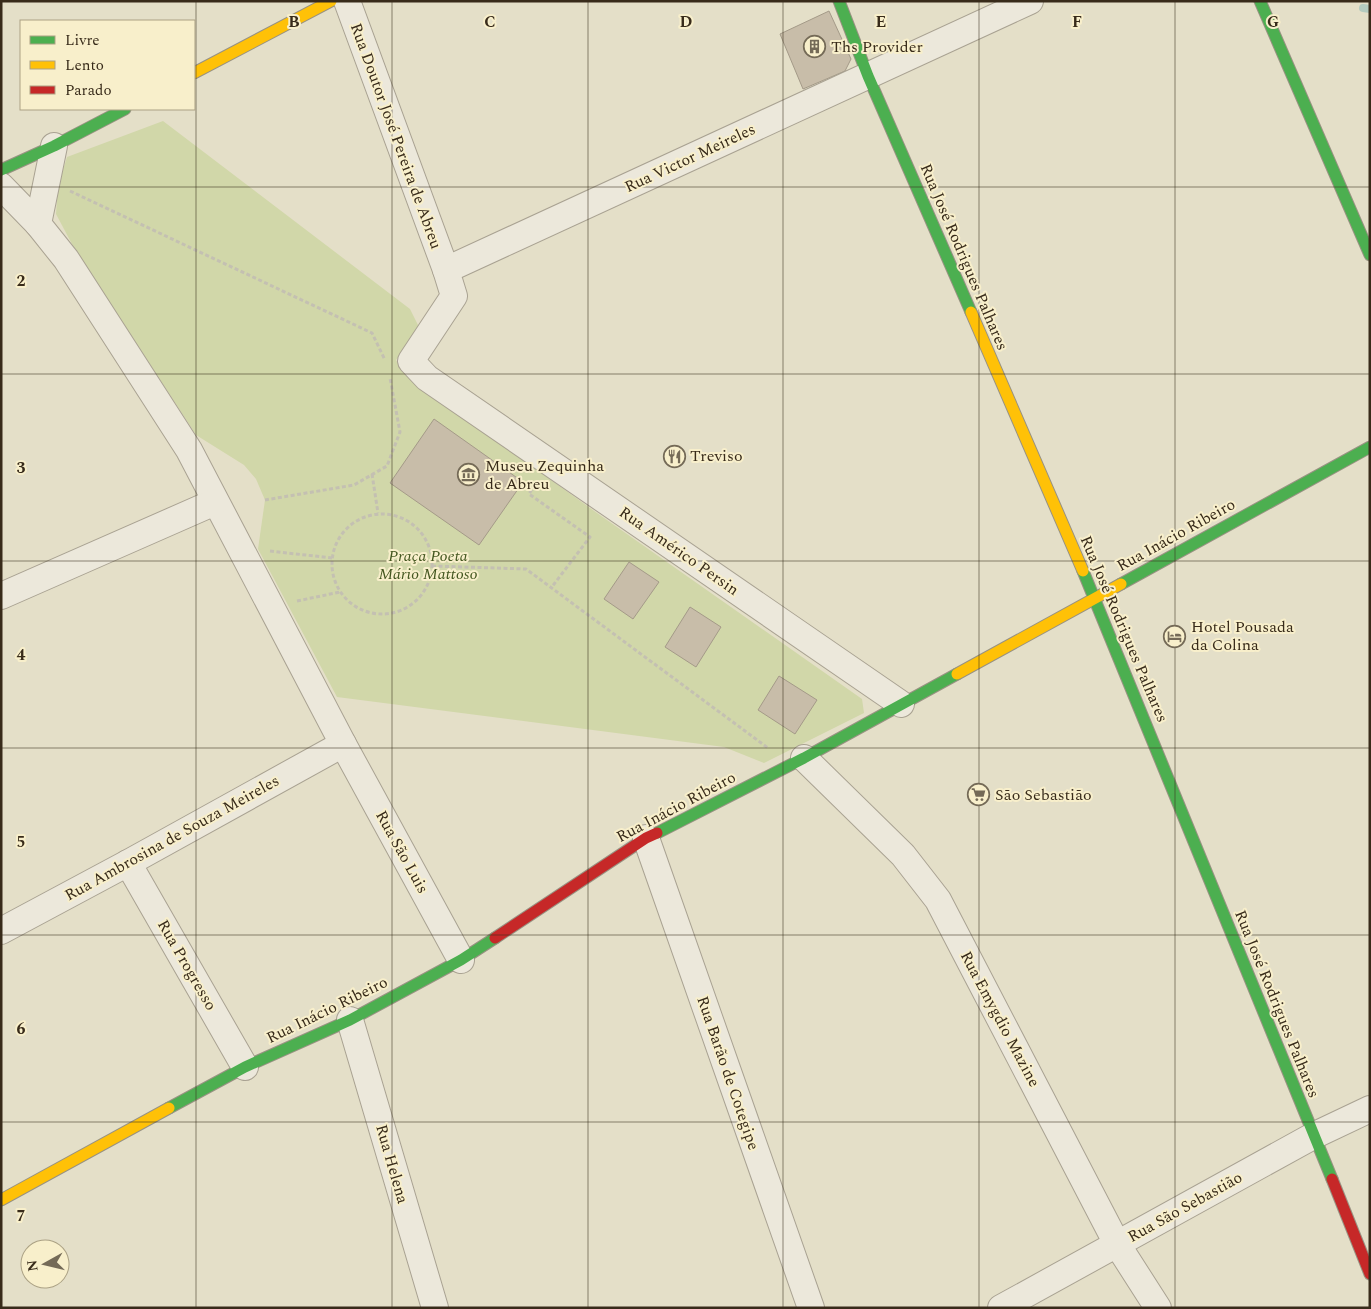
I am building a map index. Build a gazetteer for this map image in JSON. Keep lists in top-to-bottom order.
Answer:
{
  "streets": {
    "street": [
      "Rua Doutor José Pereira de Abreu",
      "Rua Victor Meireles",
      "Rua José Rodrigues Palhares",
      "Rua Inácio Ribeiro",
      "Rua Américo Persin",
      "Rua Ambrosina de Souza Meireles",
      "Rua São Luis",
      "Rua Progresso",
      "Rua Emygdio Mazine",
      "Rua Barão de Cotegipe",
      "Rua Helena",
      "Rua São Sebastião"
    ]
  },
  "crossings": [
    ["Rua Doutor José Pereira de Abreu", "Rua Victor Meireles"],
    ["Rua Victor Meireles", "Rua José Rodrigues Palhares"],
    ["Rua José Rodrigues Palhares", "Rua Inácio Ribeiro"],
    ["Rua José Rodrigues Palhares", "Rua São Sebastião"],
    ["Rua Inácio Ribeiro", "Rua Américo Persin"],
    ["Rua Inácio Ribeiro", "Rua São Luis"],
    ["Rua Inácio Ribeiro", "Rua Progresso"],
    ["Rua Inácio Ribeiro", "Rua Emygdio Mazine"],
    ["Rua Inácio Ribeiro", "Rua Barão de Cotegipe"],
    ["Rua Inácio Ribeiro", "Rua Helena"],
    ["Rua Ambrosina de Souza Meireles", "Rua São Luis"],
    ["Rua Ambrosina de Souza Meireles", "Rua Progresso"],
    ["Rua Emygdio Mazine", "Rua São Sebastião"]
  ],
  "parks": ["Praça Poeta Mário Mattoso"],
  "places": {
    "building": ["Ths Provider"],
    "restaurant": ["Treviso"],
    "museum": ["Museu Zequinha de Abreu"],
    "hotel": ["Hotel Pousada da Colina"],
    "supermarket": ["São Sebastião"]
  },
  "legend": ["Livre", "Lento", "Parado"],
  "north": "left",
  "grid": {
    "columns": [
      "B",
      "C",
      "D",
      "E",
      "F",
      "G"
    ],
    "rows": [
      "2",
      "3",
      "4",
      "5",
      "6",
      "7"
    ]
  }
}
